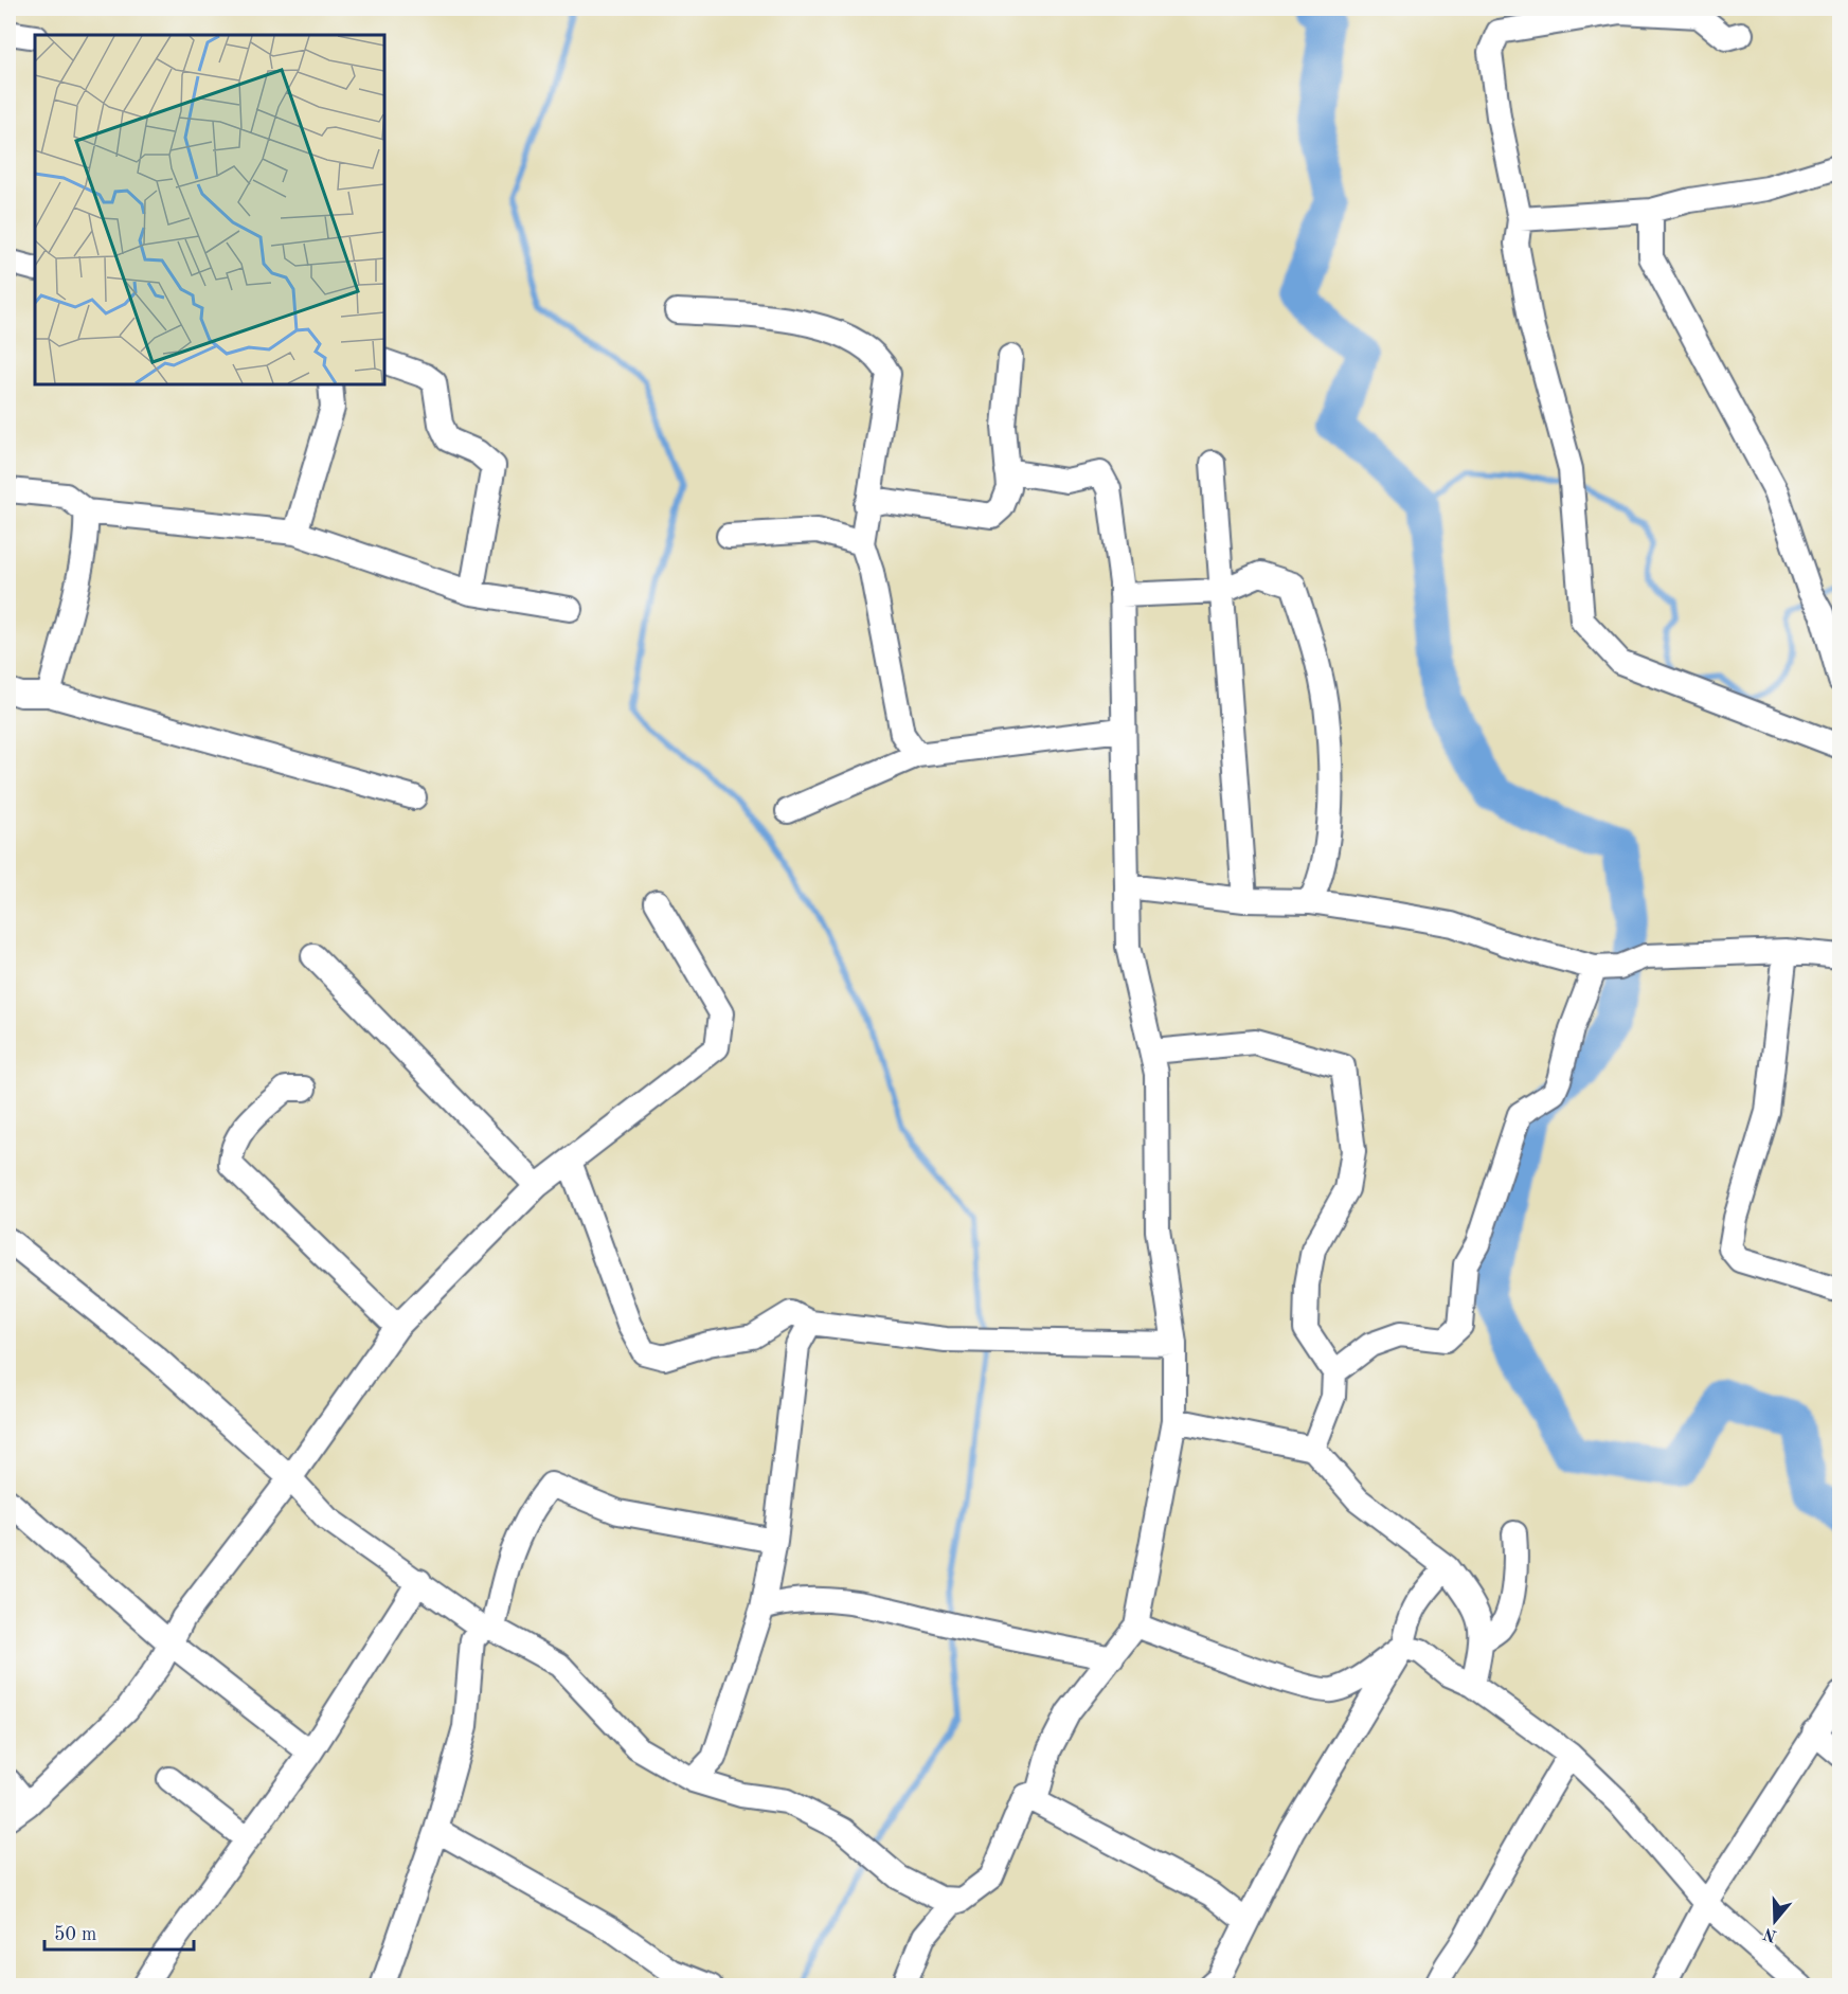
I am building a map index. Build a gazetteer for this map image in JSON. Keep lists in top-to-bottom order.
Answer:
{
  "scale_bar": "50 m",
  "north": "bottom"
}
